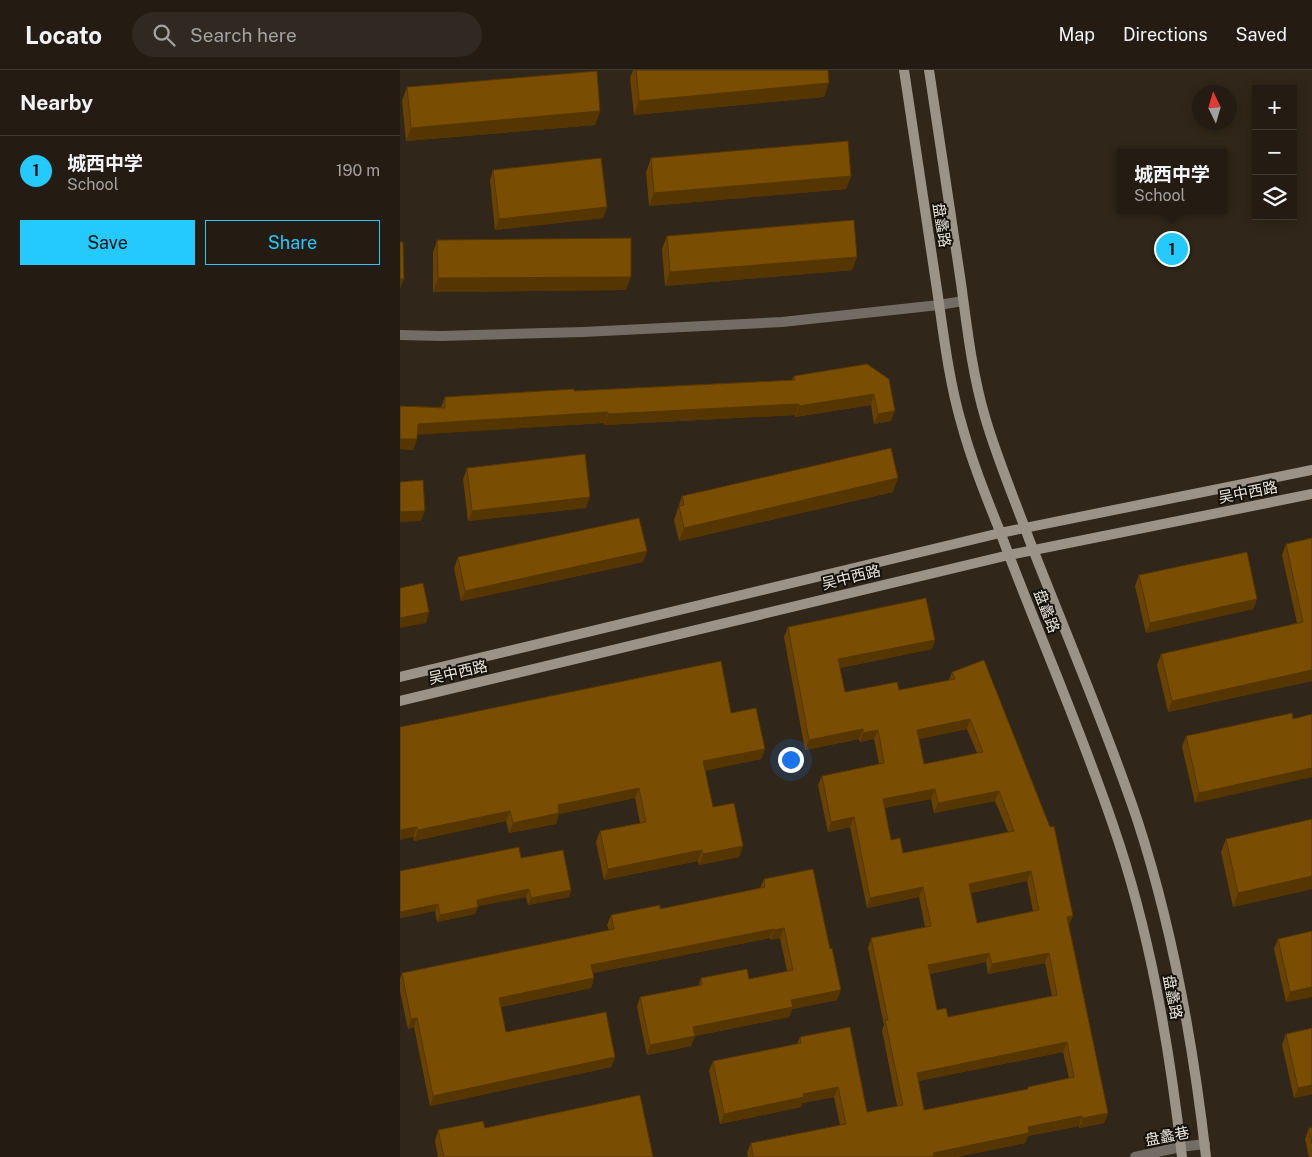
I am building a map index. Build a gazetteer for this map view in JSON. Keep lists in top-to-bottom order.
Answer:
{
  "streets": {
    "main road": ["盘蠡路", "吴中西路"],
    "street": ["盘蠡巷"]
  },
  "crossings": [
    ["盘蠡路", "吴中西路"],
    ["盘蠡路", "盘蠡巷"]
  ],
  "north": "top",
  "page": {
    "header": "Locato",
    "search": "Search here",
    "nav": ["Map", "Directions", "Saved"],
    "heading": "Nearby",
    "map_buttons": ["+", "−"],
    "list": [
      {
        "mark": "1",
        "name": "城西中学",
        "note": "School",
        "value": "190 m"
      }
    ],
    "popup": ["城西中学", "School"],
    "buttons": ["Save", "Share"],
    "pins": "1"
  }
}
